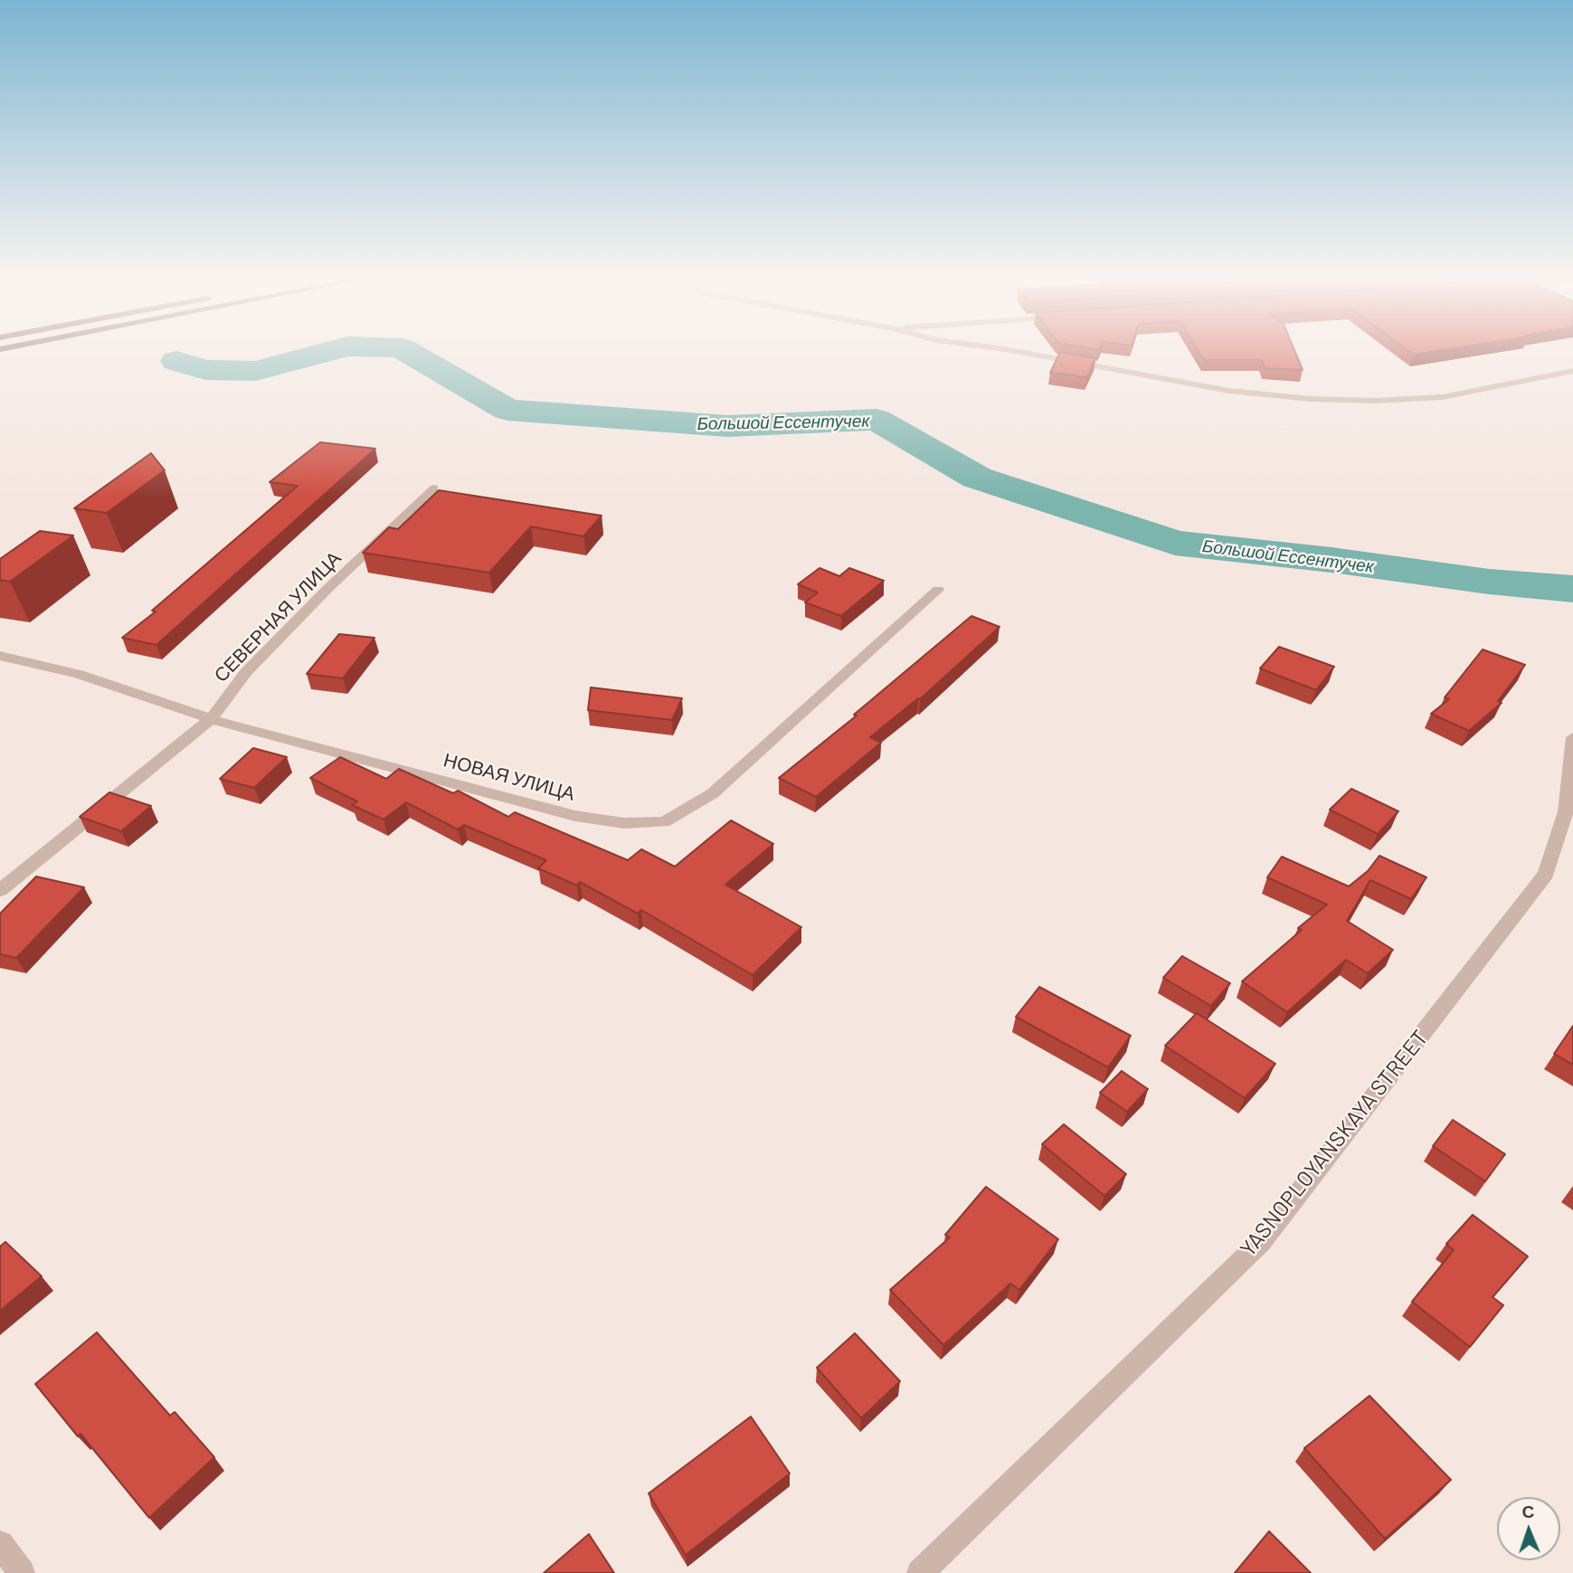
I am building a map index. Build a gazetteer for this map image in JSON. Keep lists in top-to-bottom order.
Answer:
{
  "streets": {
    "street": ["СЕВЕРНАЯ УЛИЦА", "НОВАЯ УЛИЦА", "YASNOPLOYANSKAYA STREET"]
  },
  "crossings": [
    ["СЕВЕРНАЯ УЛИЦА", "НОВАЯ УЛИЦА"]
  ],
  "water": ["Большой Ессентучек"],
  "north": "top"
}
